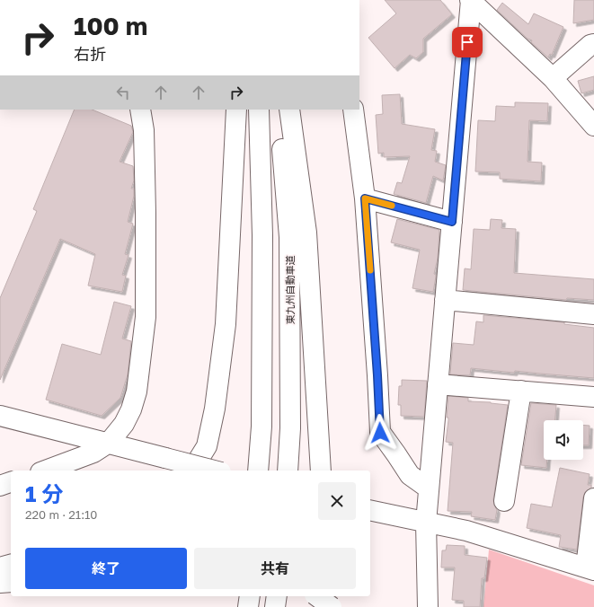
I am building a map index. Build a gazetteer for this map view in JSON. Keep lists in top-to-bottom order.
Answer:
{
  "streets": {
    "main road": ["東九州自動車道"]
  },
  "page": {
    "turn": ["100 m", "右折"],
    "heading": ["1 分", "220 m · 21:10"],
    "buttons": ["終了", "共有"]
  }
}
